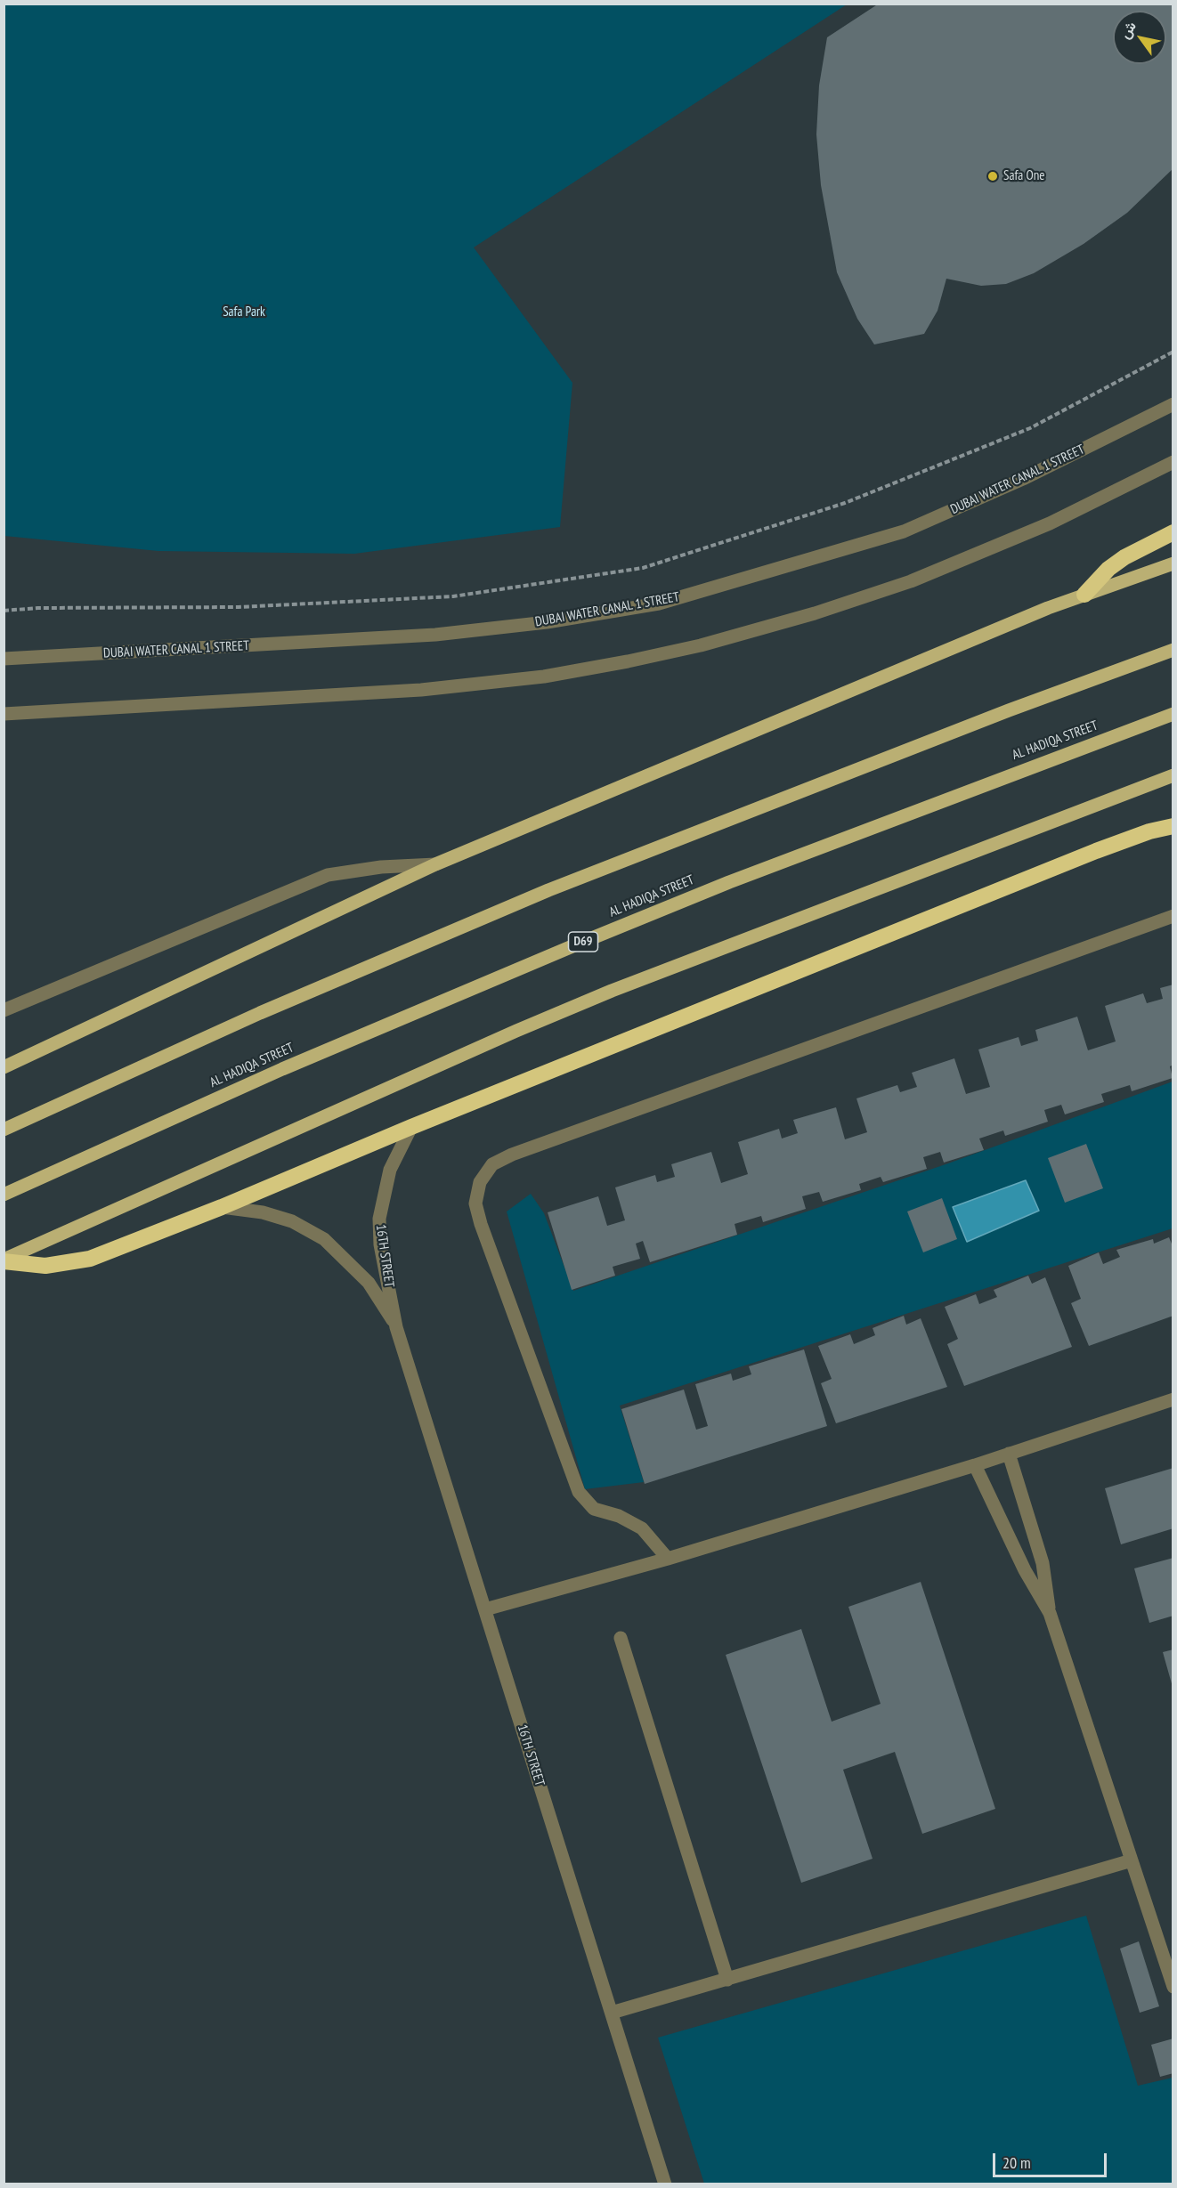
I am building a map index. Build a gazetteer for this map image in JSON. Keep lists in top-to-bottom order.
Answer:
{
  "streets": {
    "main road": ["AL HADIQA STREET", "D69"],
    "street": ["DUBAI WATER CANAL 1 STREET", "16TH STREET"]
  },
  "parks": ["Safa Park"],
  "places": ["Safa One"],
  "scale_bar": "20 m",
  "north": "top left"
}
